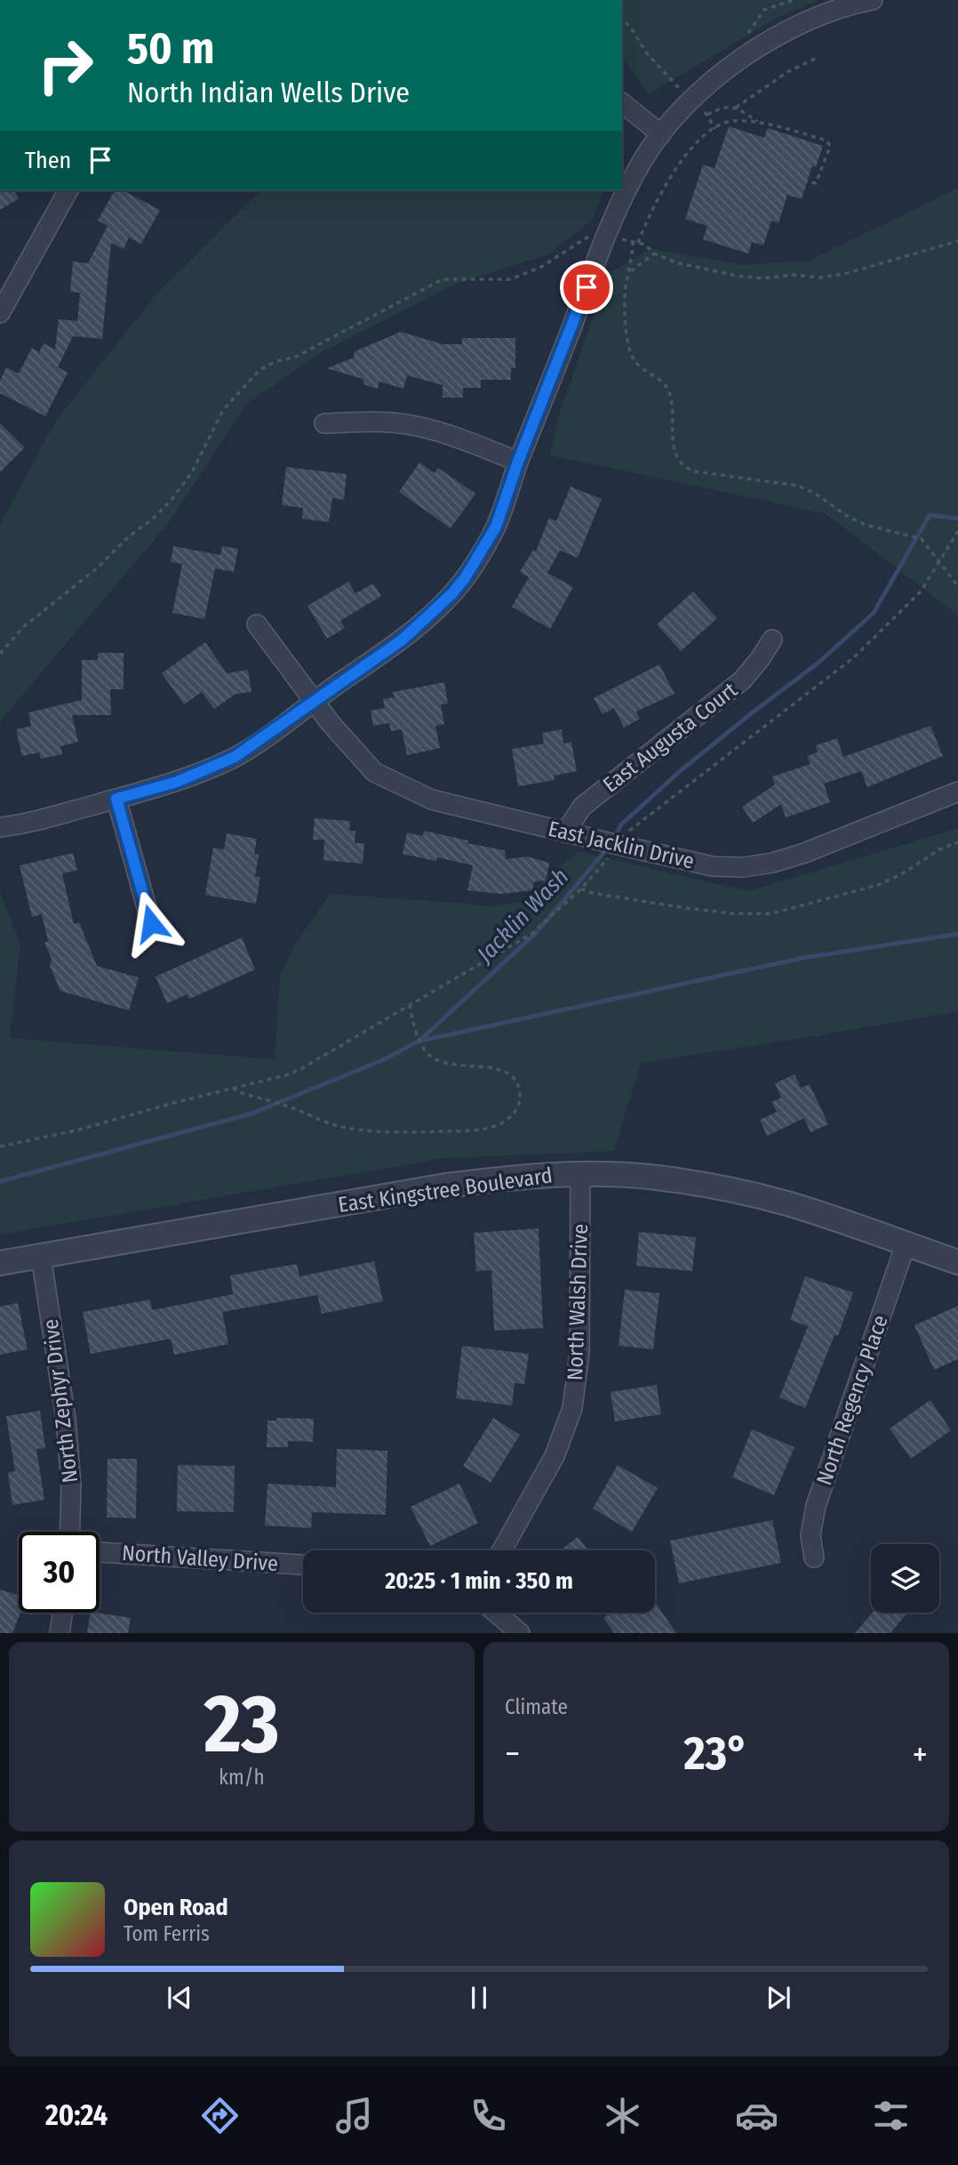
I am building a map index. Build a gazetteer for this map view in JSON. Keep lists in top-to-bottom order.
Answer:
{
  "streets": {
    "street": [
      "East Augusta Court",
      "East Jacklin Drive",
      "East Kingstree Boulevard",
      "North Walsh Drive",
      "North Regency Place",
      "North Zephyr Drive",
      "North Valley Drive"
    ]
  },
  "crossings": [
    ["East Augusta Court", "East Jacklin Drive"],
    ["East Kingstree Boulevard", "North Walsh Drive"],
    ["East Kingstree Boulevard", "North Regency Place"],
    ["East Kingstree Boulevard", "North Zephyr Drive"]
  ],
  "water": ["Jacklin Wash"],
  "page": {
    "turn": ["50 m", "North Indian Wells Drive"],
    "then": "Then",
    "limit": "30",
    "trip": "20:25 · 1 min · 350 m",
    "tile": [
      ["23", "km/h"],
      "Climate"
    ],
    "heat": ["−", "23°", "+"],
    "song": ["Open Road", "Tom Ferris"],
    "tabs": "20:24"
  }
}
